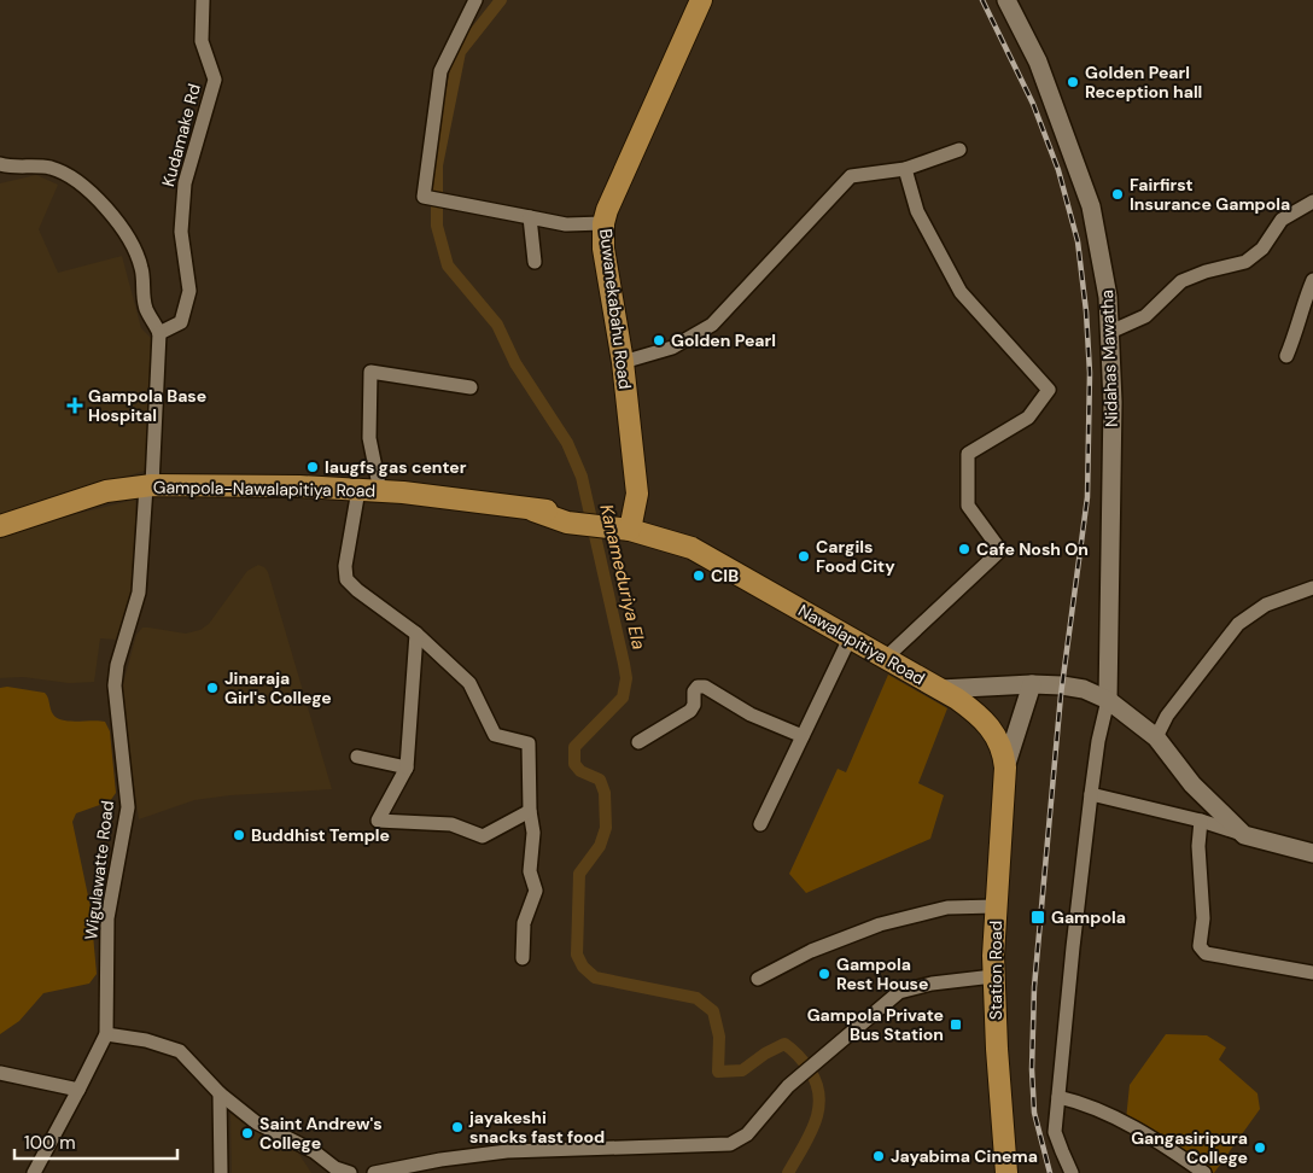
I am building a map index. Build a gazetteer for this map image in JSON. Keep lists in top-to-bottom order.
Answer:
{
  "streets": {
    "main road": [
      "Buwanekabahu Road",
      "Gampola-Nawalapitiya Road",
      "Nawalapitiya Road",
      "Station Road"
    ],
    "street": ["Kudamake Rd", "Nidahas Mawatha", "Wigulawatte Road"]
  },
  "crossings": [
    ["Buwanekabahu Road", "Nawalapitiya Road"],
    ["Gampola-Nawalapitiya Road", "Nawalapitiya Road"],
    ["Gampola-Nawalapitiya Road", "Wigulawatte Road"],
    ["Nawalapitiya Road", "Station Road"]
  ],
  "water": ["Kanameduriya Ela"],
  "places": {
    "other": [
      "Golden Pearl Reception hall",
      "Fairfirst Insurance Gampola",
      "Golden Pearl",
      "laugfs gas center",
      "Cafe Nosh On",
      "Cargils Food City",
      "CIB",
      "Jinaraja Girl's College",
      "Buddhist Temple",
      "Gampola Rest House",
      "jayakeshi snacks fast food",
      "Saint Andrew's College",
      "Gangasiripura College",
      "Jayabima Cinema"
    ],
    "health": ["Gampola Base Hospital"],
    "transit": ["Gampola", "Gampola Private Bus Station"]
  },
  "scale_bar": "100 m"
}
